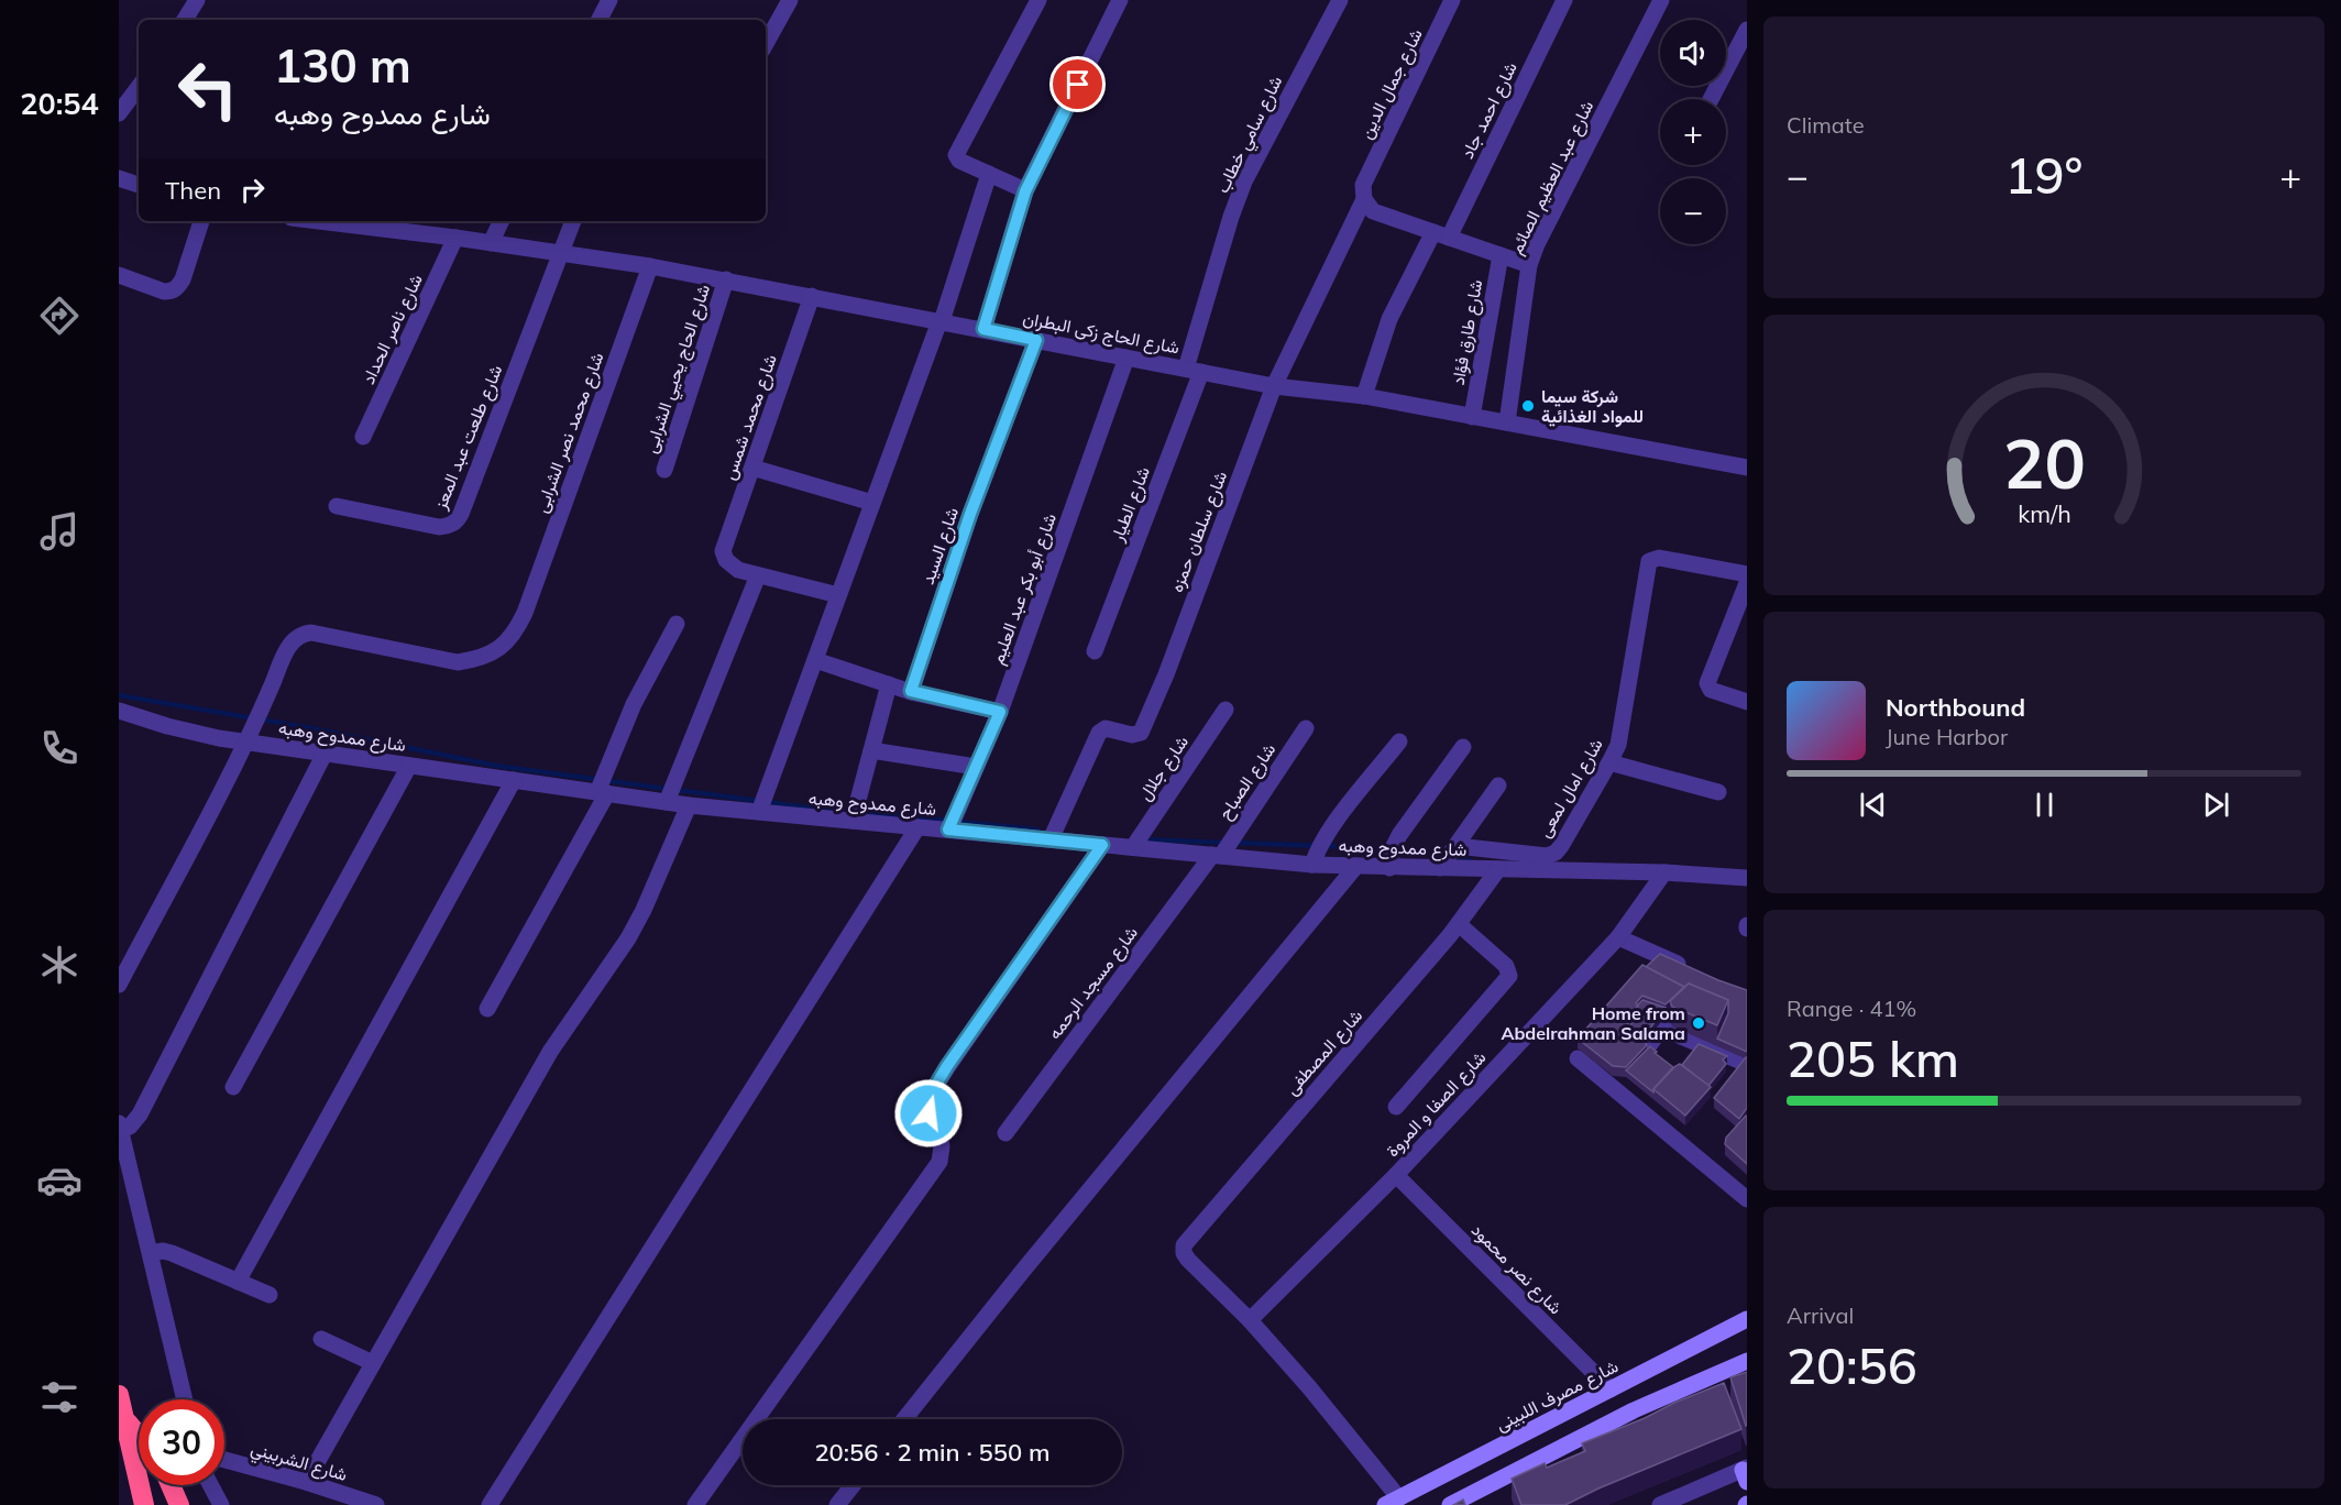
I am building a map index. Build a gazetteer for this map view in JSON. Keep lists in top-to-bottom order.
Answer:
{
  "streets": {
    "main road": ["شارع مصرف اللبينى"],
    "street": [
      "شارع جمال الدين",
      "شارع احمد جاد",
      "شارع سامي خطاب",
      "شارع عبد العظيم الصائم",
      "شارع ناصر الحداد",
      "شارع الحاج زكى البطران",
      "شارع طارق فؤاد",
      "شارع الحاج يحيي الشرابى",
      "شارع محمد شمس",
      "شارع محمد نصر الشرابى",
      "شارع طلعت عبد المعز",
      "شارع الطيار",
      "شارع سلطان حمزه",
      "شارع السيد",
      "شارع أبو بكر عبد العليم",
      "شارع ممدوح وهبه",
      "شارع جلال",
      "شارع الصباح",
      "شارع امال لمعى",
      "شارع مسجد الرحمه",
      "شارع المصطفى",
      "شارع الصفا و المروة",
      "شارع نصر محمود",
      "شارع الشربيني"
    ]
  },
  "crossings": [
    ["شارع جمال الدين", "شارع سلطان حمزه"],
    ["شارع احمد جاد", "شارع الحاج زكى البطران"],
    ["شارع سامي خطاب", "شارع الحاج زكى البطران"],
    ["شارع سامي خطاب", "شارع الطيار"],
    ["شارع عبد العظيم الصائم", "شارع الحاج زكى البطران"],
    ["شارع ناصر الحداد", "شارع الحاج زكى البطران"],
    ["شارع الحاج زكى البطران", "شارع طارق فؤاد"],
    ["شارع الحاج زكى البطران", "شارع الحاج يحيي الشرابى"],
    ["شارع الحاج زكى البطران", "شارع محمد شمس"],
    ["شارع الحاج زكى البطران", "شارع محمد نصر الشرابى"],
    ["شارع الحاج زكى البطران", "شارع طلعت عبد المعز"],
    ["شارع الحاج زكى البطران", "شارع الطيار"],
    ["شارع الحاج زكى البطران", "شارع سلطان حمزه"],
    ["شارع الحاج زكى البطران", "شارع السيد"],
    ["شارع الحاج زكى البطران", "شارع أبو بكر عبد العليم"],
    ["شارع محمد نصر الشرابى", "شارع ممدوح وهبه"],
    ["شارع سلطان حمزه", "شارع ممدوح وهبه"],
    ["شارع أبو بكر عبد العليم", "شارع ممدوح وهبه"],
    ["شارع ممدوح وهبه", "شارع جلال"],
    ["شارع ممدوح وهبه", "شارع الصباح"],
    ["شارع ممدوح وهبه", "شارع مسجد الرحمه"],
    ["شارع ممدوح وهبه", "شارع المصطفى"],
    ["شارع ممدوح وهبه", "شارع الصفا و المروة"],
    ["شارع الصباح", "شارع مسجد الرحمه"],
    ["شارع المصطفى", "شارع الصفا و المروة"],
    ["شارع الصفا و المروة", "شارع نصر محمود"],
    ["شارع نصر محمود", "شارع مصرف اللبينى"]
  ],
  "places": ["شركة سيما للمواد الغذائية", "Home from Abdelrahman Salama"],
  "page": {
    "tabs": "20:54",
    "tile": [
      "Climate",
      ["Range · 41%", "205 km"],
      ["Arrival", "20:56"]
    ],
    "map_buttons": ["+", "−"],
    "turn": ["130 m", "شارع ممدوح وهبه"],
    "heat": ["−", "19°", "+"],
    "then": "Then",
    "song": ["Northbound", "June Harbor"],
    "limit": "30",
    "trip": "20:56 · 2 min · 550 m",
    "gauge": ["20", "km/h"]
  }
}
